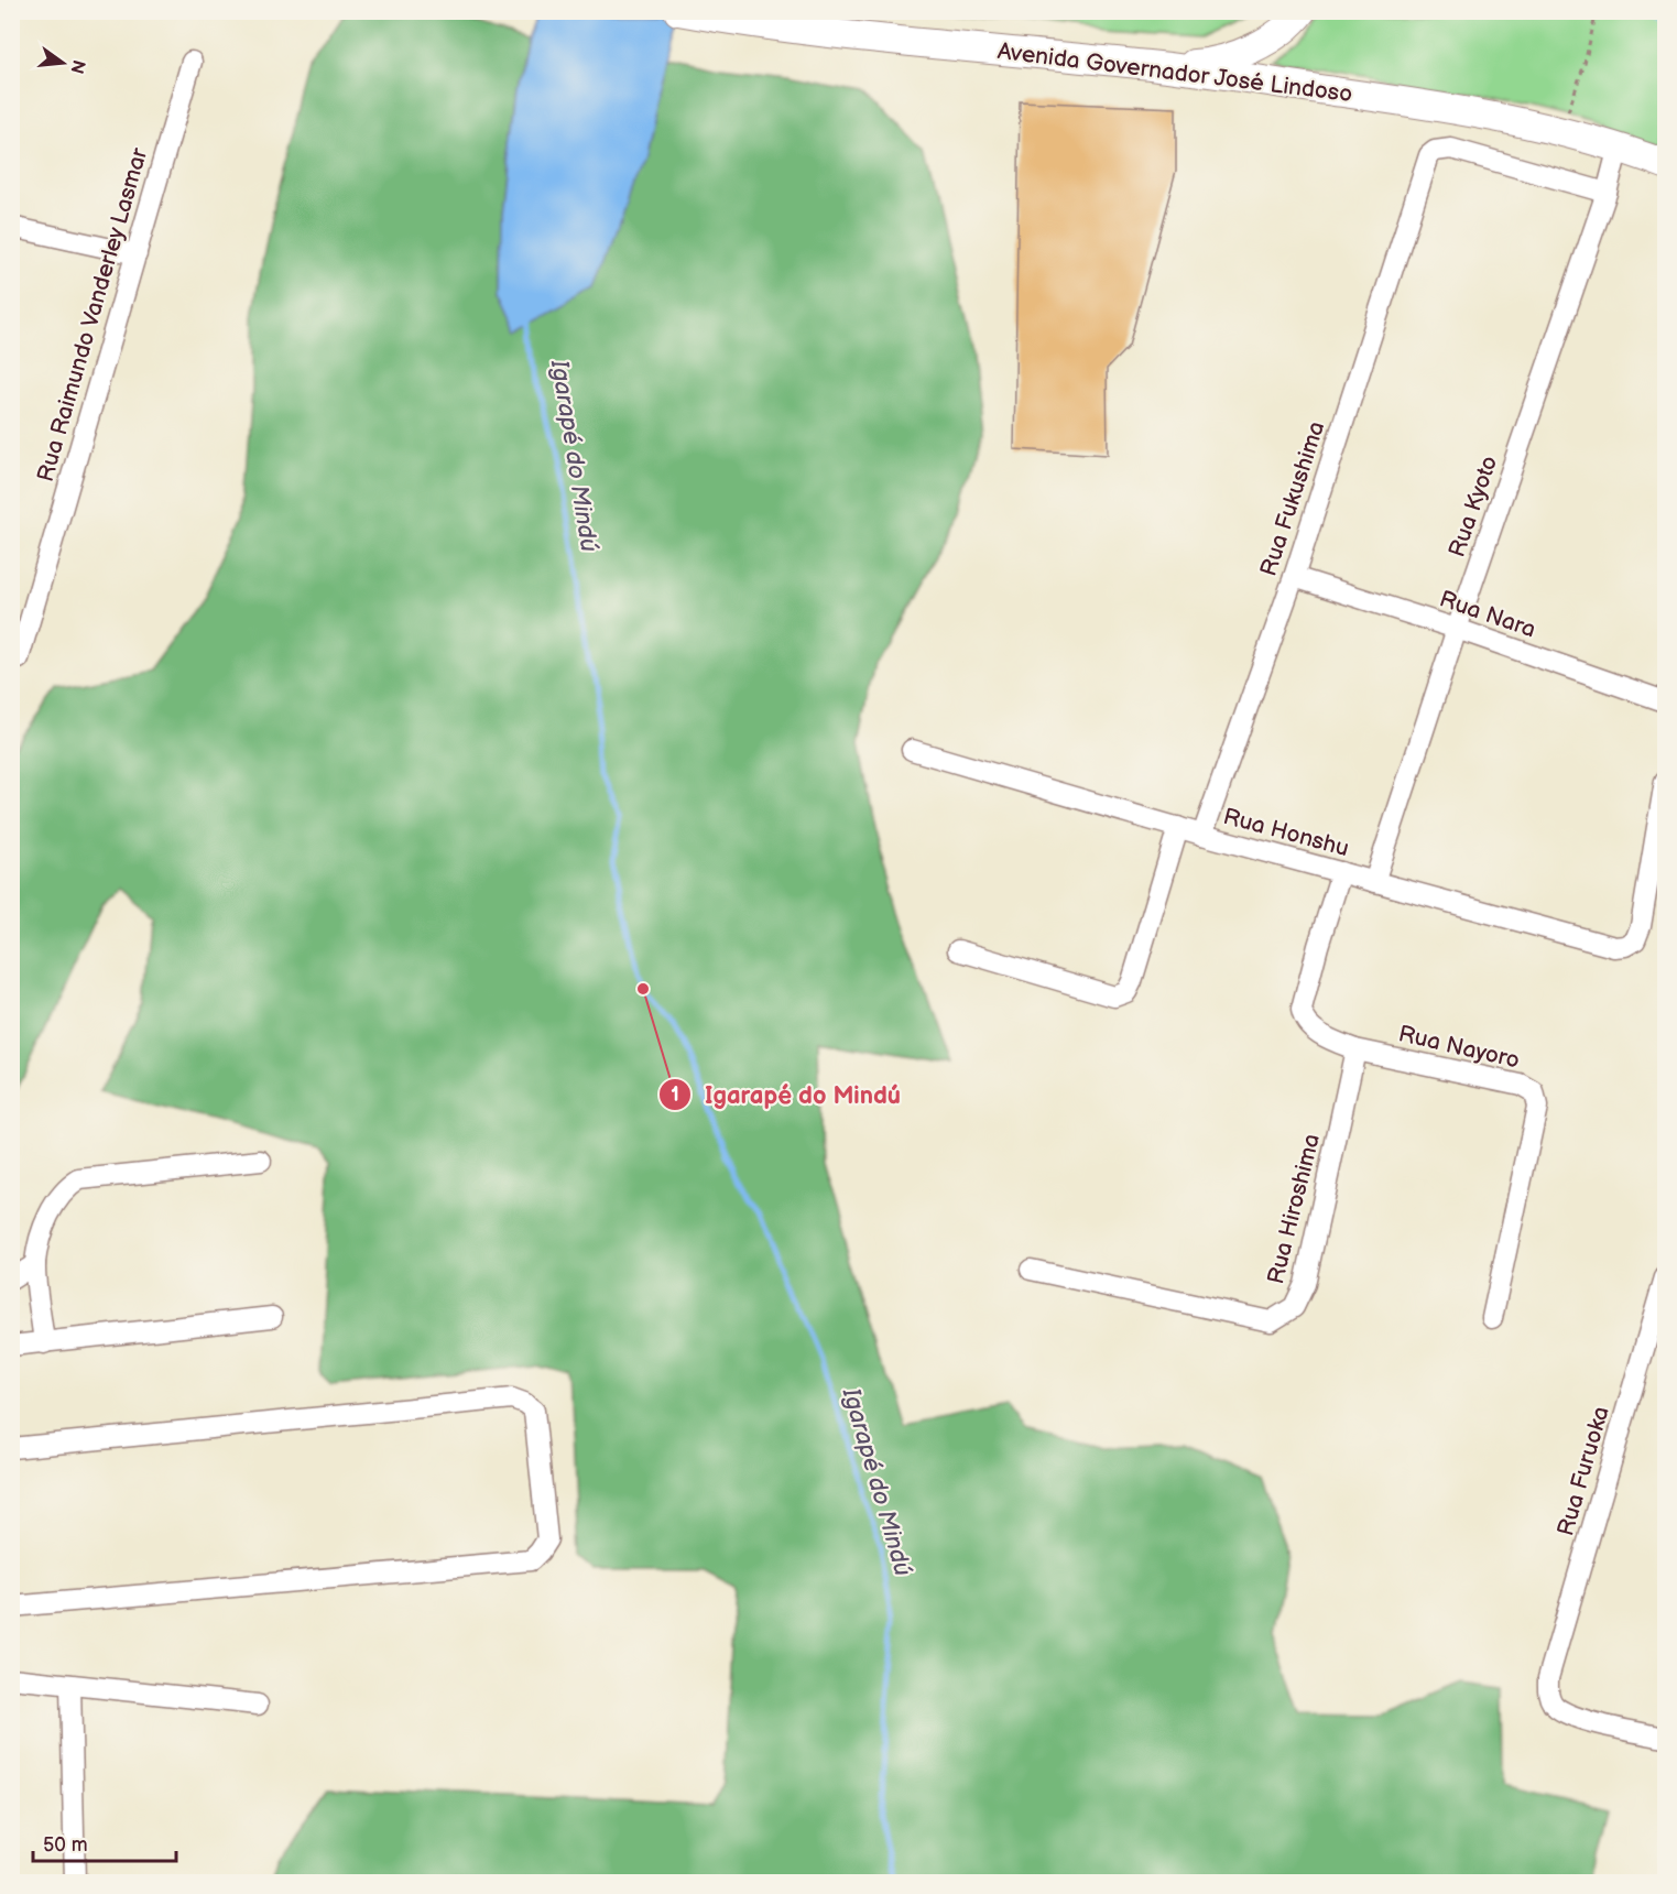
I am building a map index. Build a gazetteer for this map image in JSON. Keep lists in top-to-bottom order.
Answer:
{
  "streets": {
    "main road": ["Avenida Governador José Lindoso"],
    "street": [
      "Rua Raimundo Vanderley Lasmar",
      "Rua Fukushima",
      "Rua Kyoto",
      "Rua Nara",
      "Rua Honshu",
      "Rua Nayoro",
      "Rua Hiroshima",
      "Rua Furuoka"
    ]
  },
  "crossings": [
    ["Avenida Governador José Lindoso", "Rua Kyoto"],
    ["Rua Fukushima", "Rua Kyoto"],
    ["Rua Fukushima", "Rua Nara"],
    ["Rua Fukushima", "Rua Honshu"],
    ["Rua Kyoto", "Rua Nara"],
    ["Rua Kyoto", "Rua Honshu"],
    ["Rua Honshu", "Rua Nayoro"],
    ["Rua Nayoro", "Rua Hiroshima"]
  ],
  "water": ["Igarapé do Mindú"],
  "places": ["Igarapé do Mindú"],
  "scale_bar": "50 m",
  "north": "right"
}
